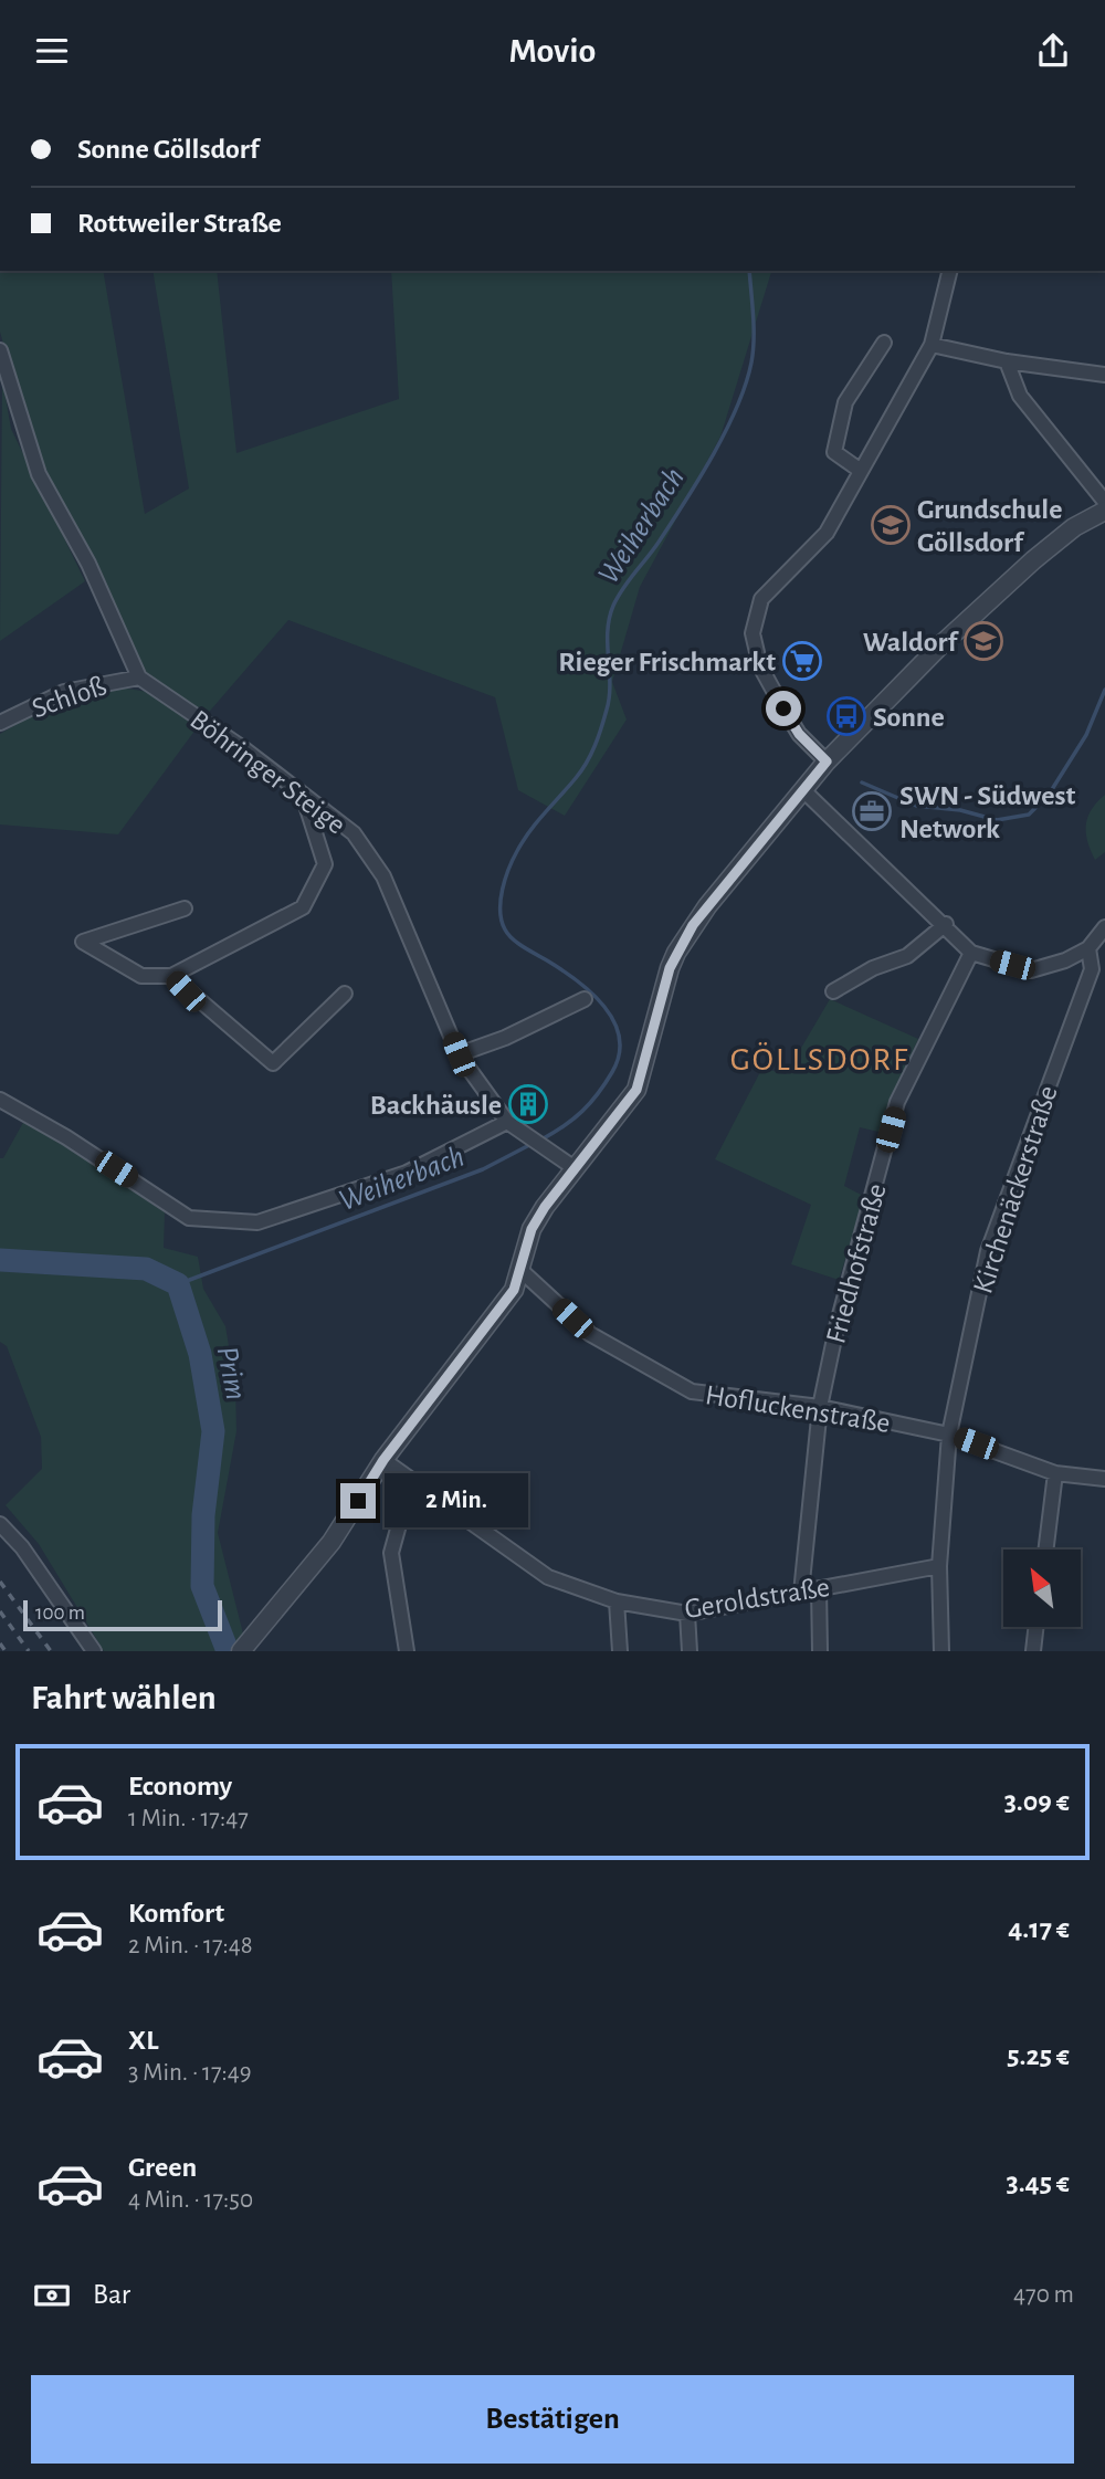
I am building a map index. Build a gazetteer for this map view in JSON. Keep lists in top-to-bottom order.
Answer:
{
  "streets": {
    "street": [
      "Schloß",
      "Böhringer Steige",
      "Kirchenäckerstraße",
      "Friedhofstraße",
      "Hofluckenstraße",
      "Geroldstraße"
    ]
  },
  "crossings": [
    ["Schloß", "Böhringer Steige"],
    ["Kirchenäckerstraße", "Hofluckenstraße"],
    ["Kirchenäckerstraße", "Geroldstraße"],
    ["Friedhofstraße", "Hofluckenstraße"],
    ["Friedhofstraße", "Geroldstraße"]
  ],
  "districts": ["GÖLLSDORF"],
  "water": ["Weiherbach", "Prim"],
  "places": {
    "school or university": ["Grundschule Göllsdorf", "Waldorf"],
    "supermarket": ["Rieger Frischmarkt"],
    "bus stop": ["Sonne"],
    "office": ["SWN - Südwest Network"],
    "building": ["Backhäusle"]
  },
  "scale_bar": "100 m",
  "north": "top left",
  "page": {
    "header": "Movio",
    "banner": ["Sonne Göllsdorf", "Rottweiler Straße"],
    "bubble": "2 Min.",
    "scale": "100 m",
    "heading": "Fahrt wählen",
    "list": [
      {
        "name": "Economy",
        "note": "1 Min. · 17:47",
        "value": "3.09 €"
      },
      {
        "name": "Komfort",
        "note": "2 Min. · 17:48",
        "value": "4.17 €"
      },
      {
        "name": "XL",
        "note": "3 Min. · 17:49",
        "value": "5.25 €"
      },
      {
        "name": "Green",
        "note": "4 Min. · 17:50",
        "value": "3.45 €"
      }
    ],
    "pay": ["Bar", "470 m"],
    "buttons": "Bestätigen"
  }
}
